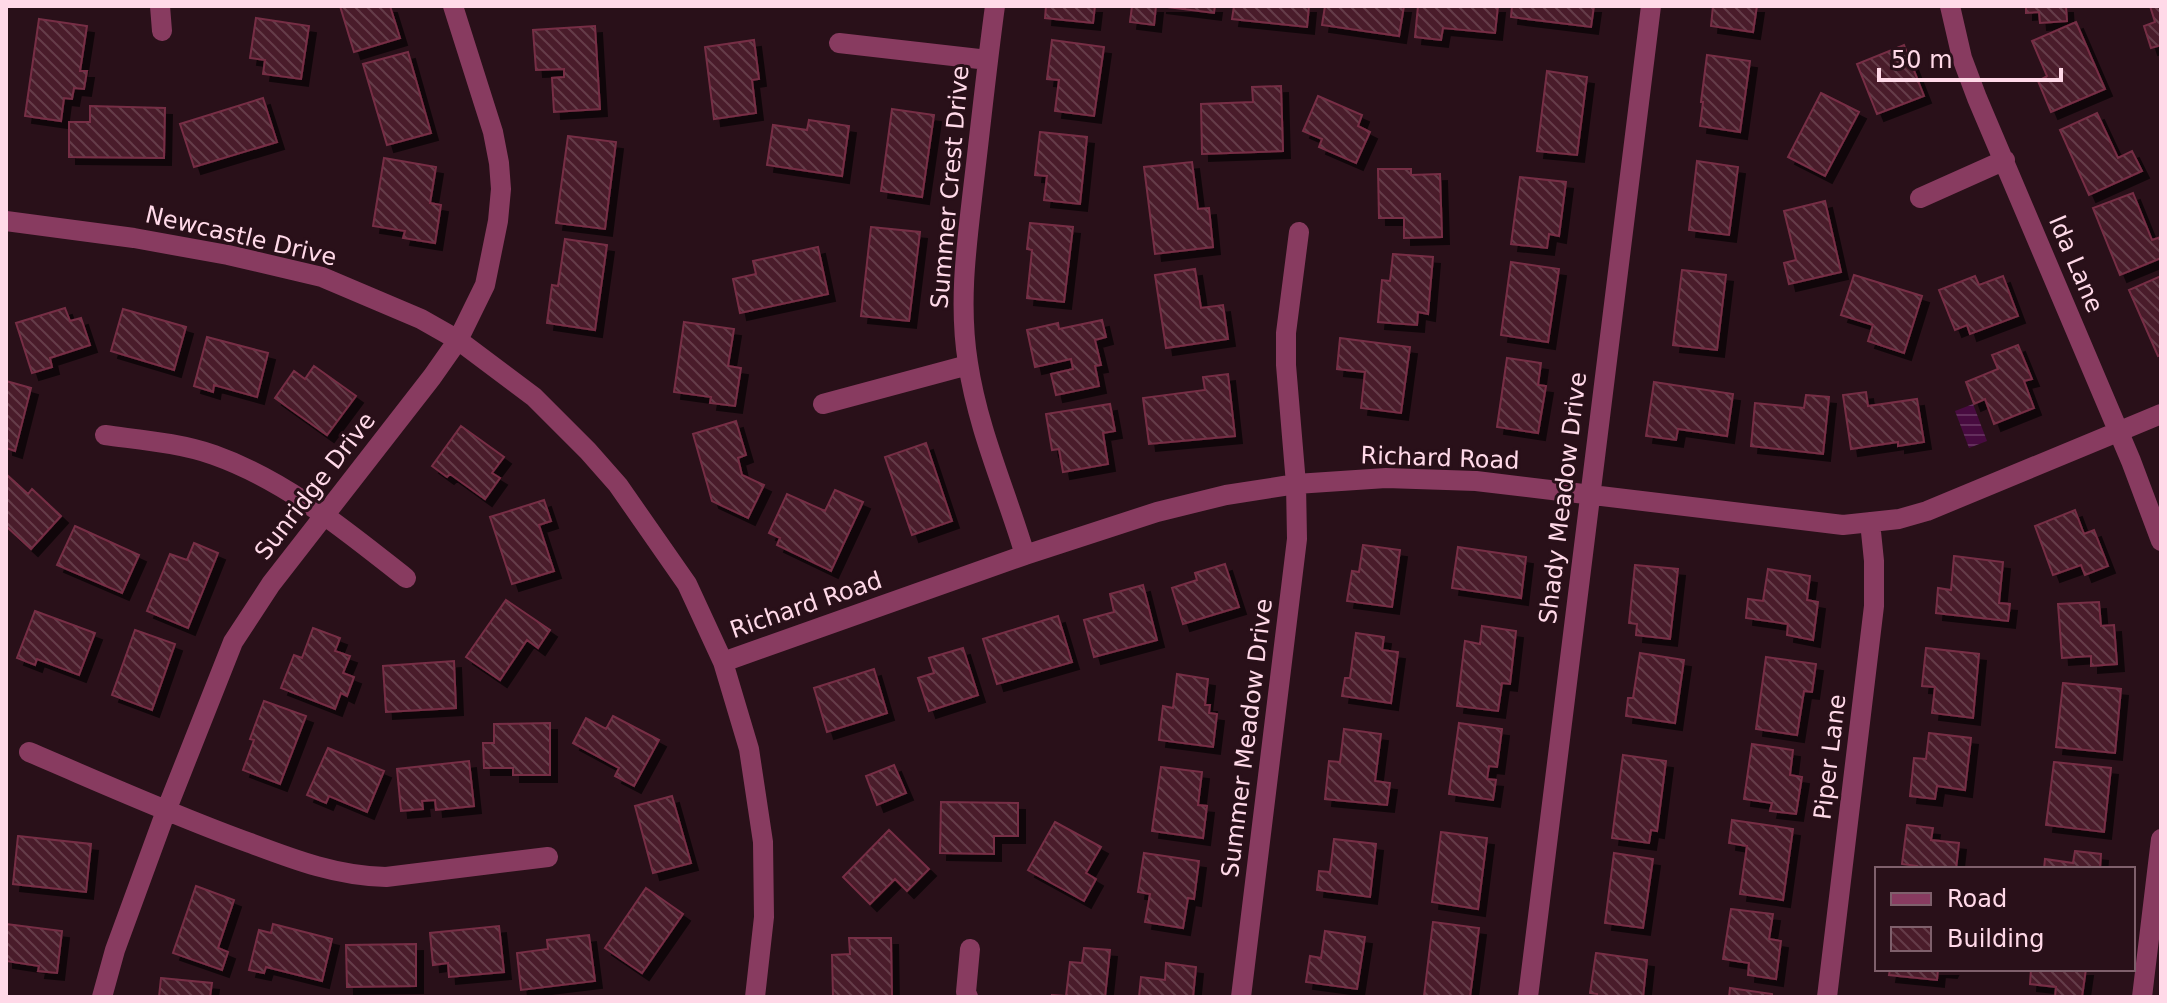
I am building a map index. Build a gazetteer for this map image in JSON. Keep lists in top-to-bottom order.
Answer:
{
  "streets": {
    "street": [
      "Summer Crest Drive",
      "Newcastle Drive",
      "Ida Lane",
      "Richard Road",
      "Sunridge Drive",
      "Shady Meadow Drive",
      "Summer Meadow Drive",
      "Piper Lane"
    ]
  },
  "crossings": [
    ["Summer Crest Drive", "Richard Road"],
    ["Newcastle Drive", "Richard Road"],
    ["Newcastle Drive", "Sunridge Drive"],
    ["Ida Lane", "Richard Road"],
    ["Richard Road", "Shady Meadow Drive"],
    ["Richard Road", "Summer Meadow Drive"],
    ["Richard Road", "Piper Lane"]
  ],
  "legend": ["Road", "Building"],
  "scale_bar": "50 m"
}
